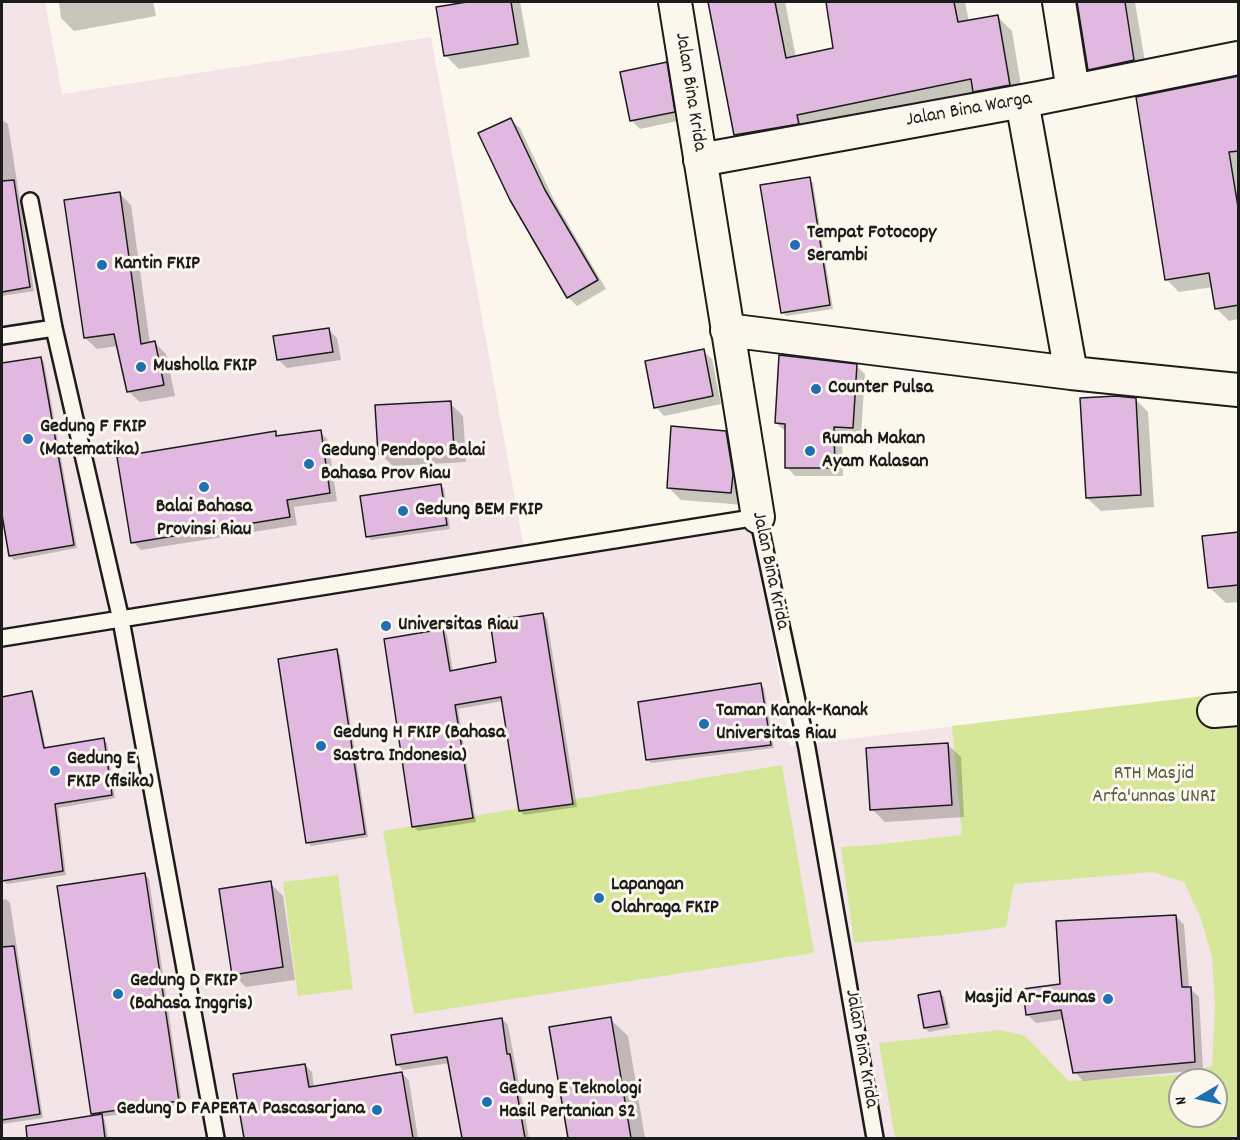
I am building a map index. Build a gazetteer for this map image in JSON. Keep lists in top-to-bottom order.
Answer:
{
  "streets": {
    "street": ["Jalan Bina Krida", "Jalan Bina Warga"]
  },
  "crossings": [
    ["Jalan Bina Krida", "Jalan Bina Warga"]
  ],
  "parks": ["RTH Masjid Arfa'unnas UNRI"],
  "places": [
    "Tempat Fotocopy Serambi",
    "Kantin FKIP",
    "Musholla FKIP",
    "Counter Pulsa",
    "Gedung F FKIP (Matematika)",
    "Rumah Makan Ayam Kalasan",
    "Gedung Pendopo Balai Bahasa Prov Riau",
    "Balai Bahasa Provinsi Riau",
    "Gedung BEM FKIP",
    "Universitas Riau",
    "Taman Kanak-Kanak Universitas Riau",
    "Gedung H FKIP (Bahasa Sastra Indonesia)",
    "Gedung E FKIP (fisika)",
    "Lapangan Olahraga FKIP",
    "Gedung D FKIP (Bahasa Inggris)",
    "Masjid Ar-Faunas",
    "Gedung E Teknologi Hasil Pertanian S2",
    "Gedung D FAPERTA Pascasarjana"
  ],
  "north": "left"
}
